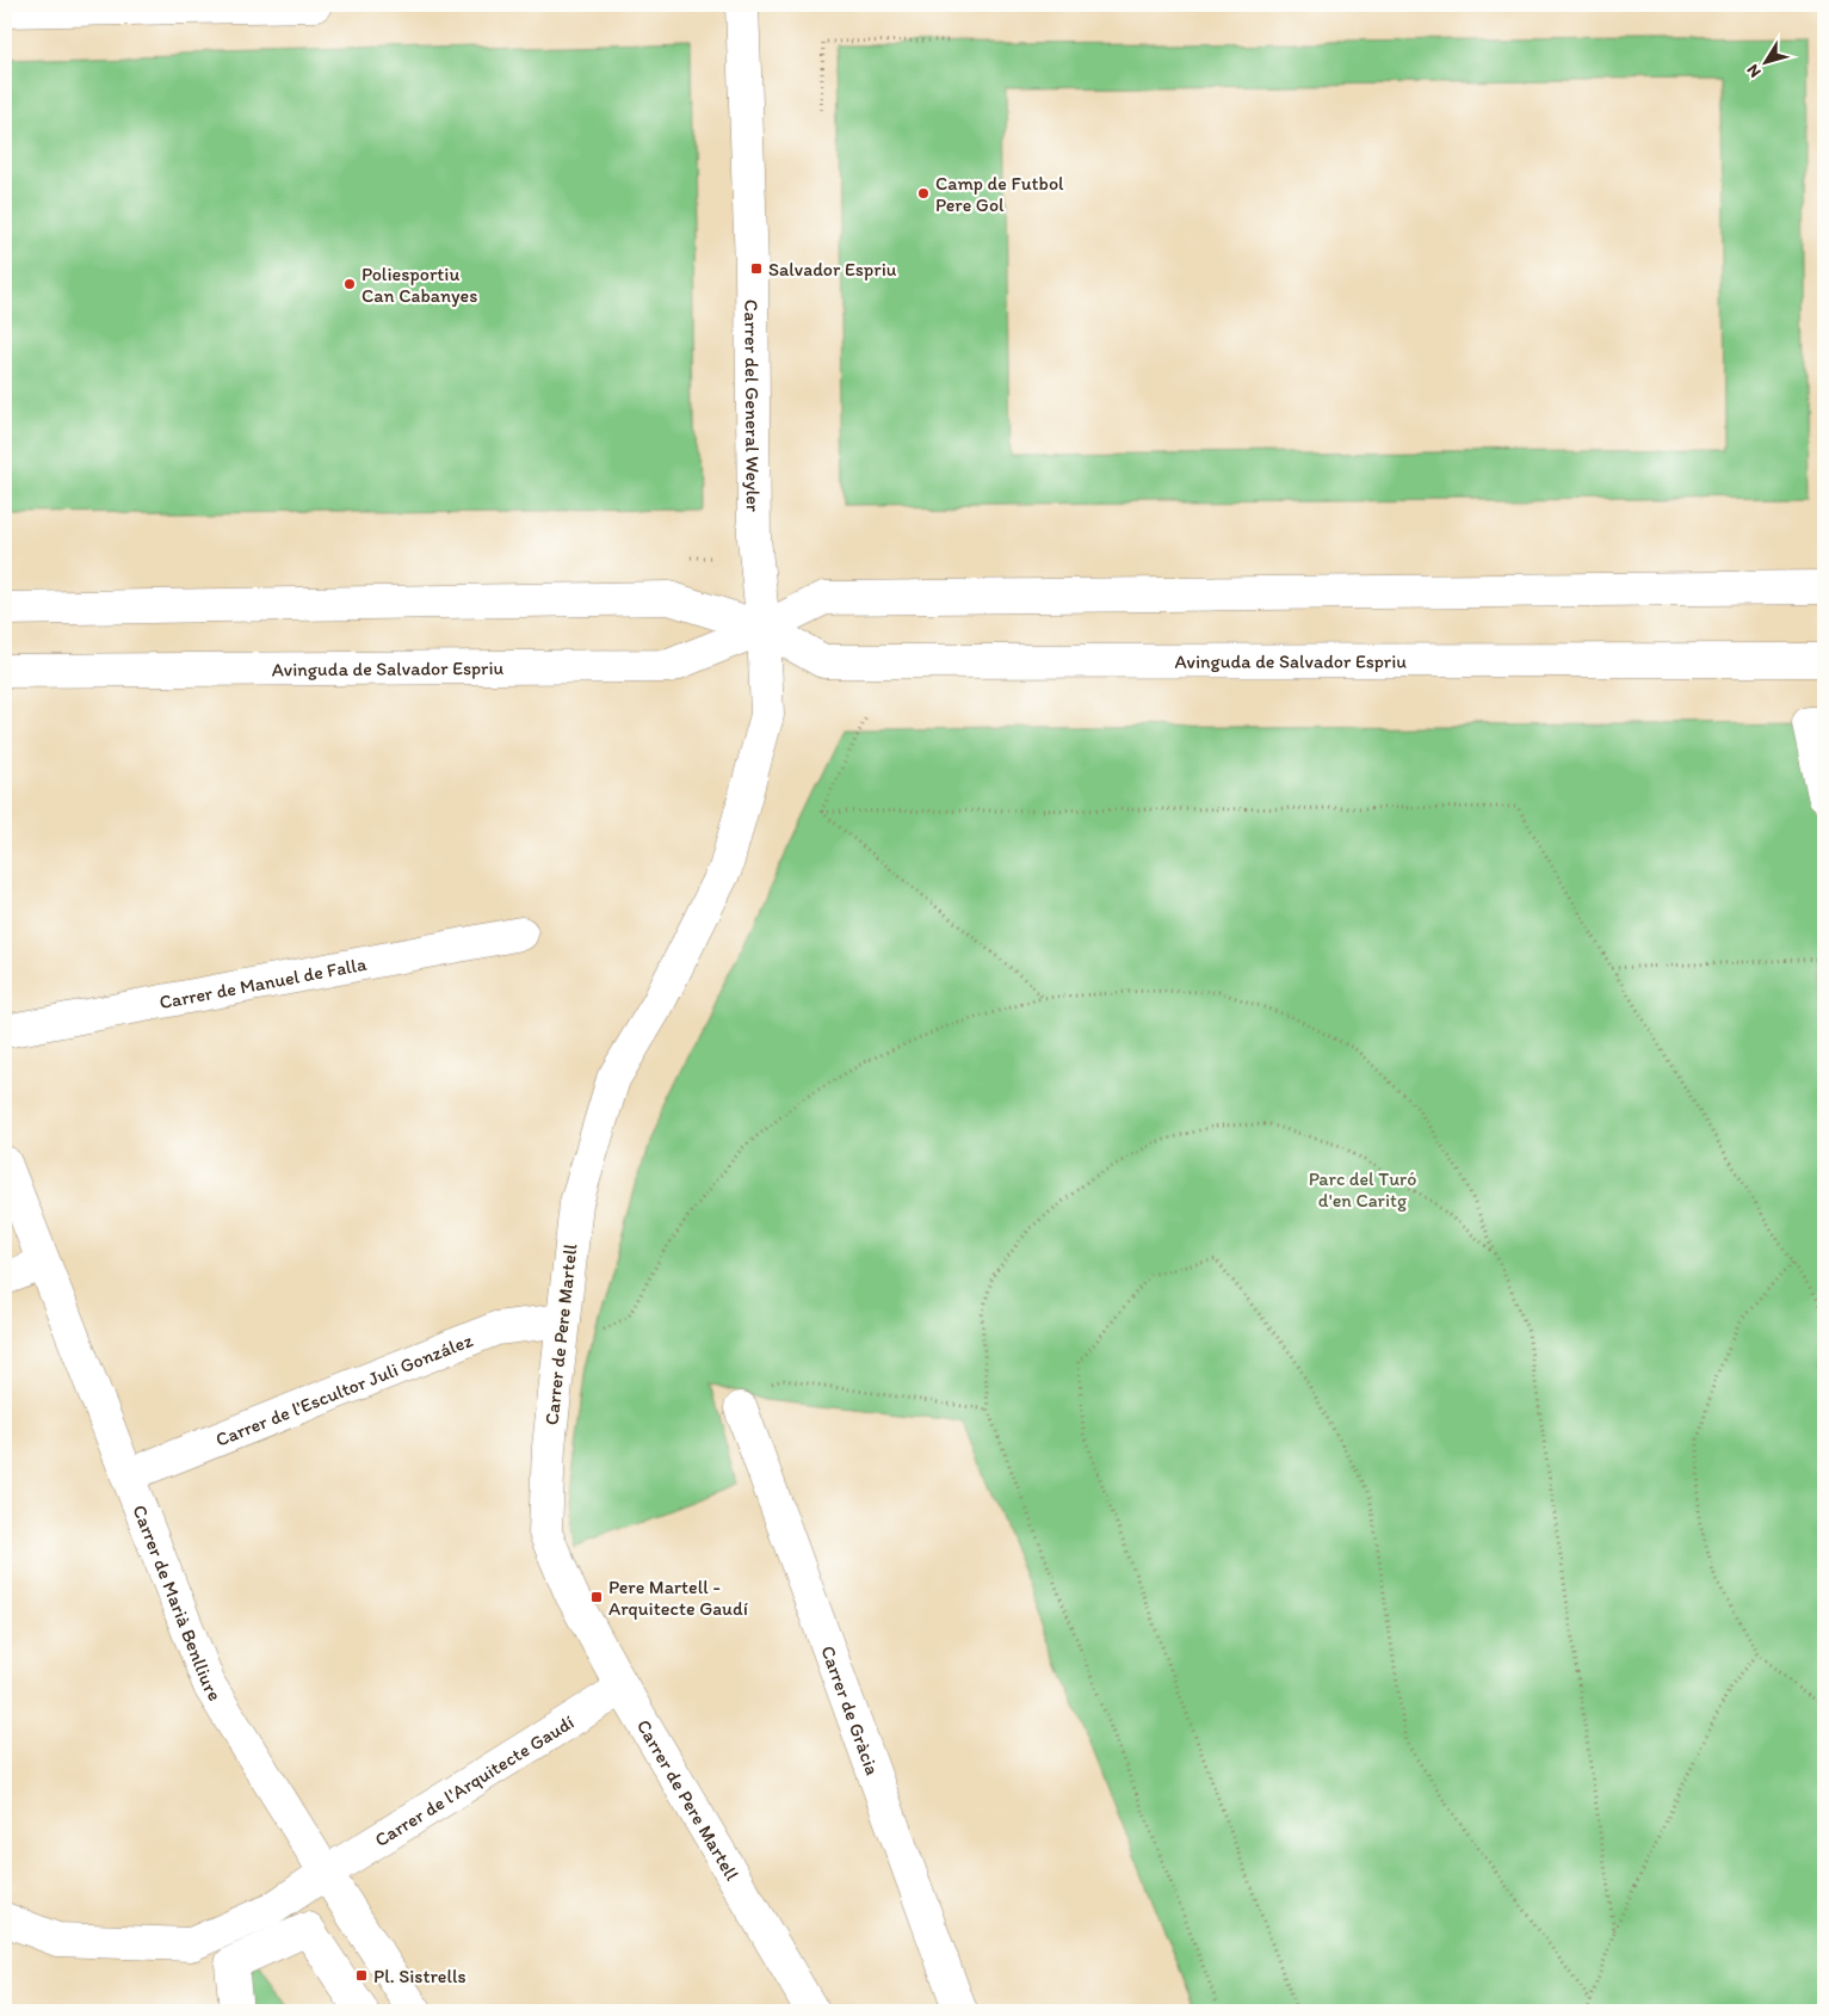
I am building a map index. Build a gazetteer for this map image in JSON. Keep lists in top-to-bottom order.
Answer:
{
  "streets": {
    "street": [
      "Carrer del General Weyler",
      "Avinguda de Salvador Espriu",
      "Carrer de Manuel de Falla",
      "Carrer de Pere Martell",
      "Carrer de l'Escultor Juli González",
      "Carrer de Marià Benlliure",
      "Carrer de Gràcia",
      "Carrer de l'Arquitecte Gaudí"
    ]
  },
  "crossings": [
    ["Carrer del General Weyler", "Avinguda de Salvador Espriu"],
    ["Carrer del General Weyler", "Carrer de Pere Martell"],
    ["Avinguda de Salvador Espriu", "Carrer de Pere Martell"],
    ["Carrer de Pere Martell", "Carrer de l'Escultor Juli González"],
    ["Carrer de Pere Martell", "Carrer de l'Arquitecte Gaudí"],
    ["Carrer de l'Escultor Juli González", "Carrer de Marià Benlliure"],
    ["Carrer de Marià Benlliure", "Carrer de l'Arquitecte Gaudí"]
  ],
  "parks": ["Parc del Turó d'en Caritg"],
  "places": {
    "other": ["Camp de Futbol Pere Gol", "Poliesportiu Can Cabanyes"],
    "transit": ["Salvador Espriu", "Pere Martell - Arquitecte Gaudí", "Pl. Sistrells"]
  },
  "north": "bottom left"
}
